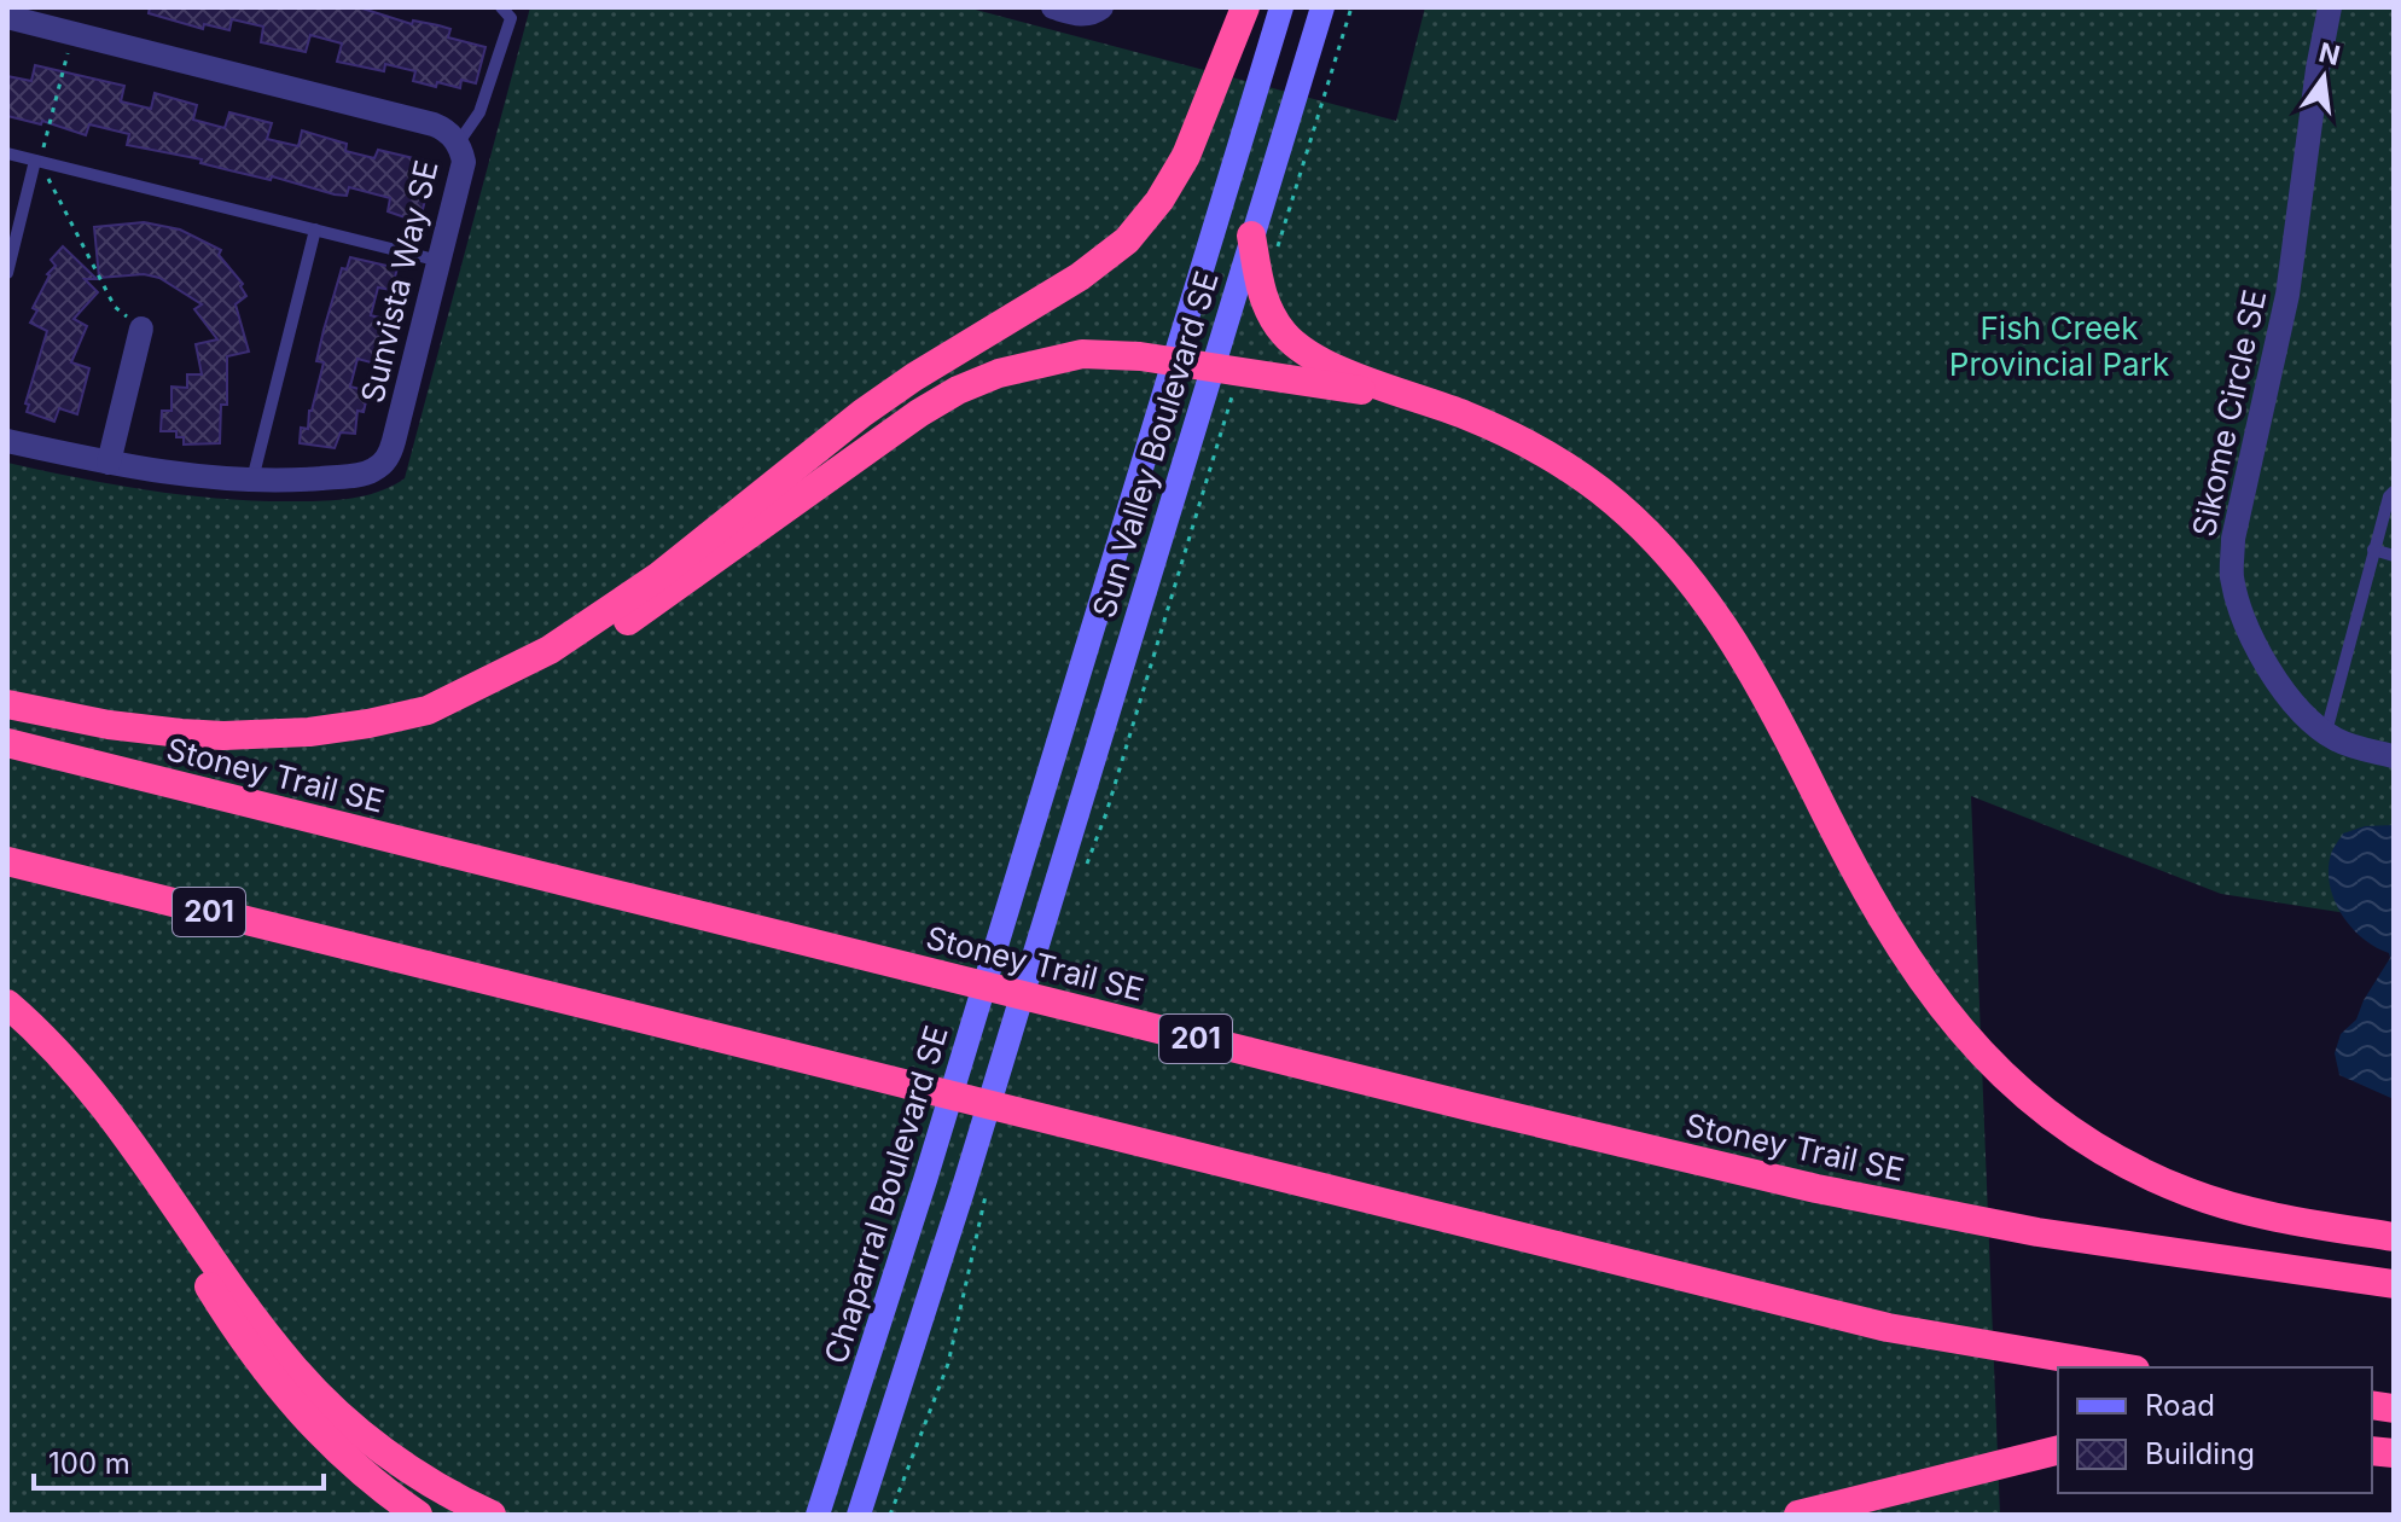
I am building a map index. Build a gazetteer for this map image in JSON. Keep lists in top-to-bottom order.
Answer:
{
  "streets": {
    "highway": ["Stoney Trail SE", "201"],
    "main road": ["Sun Valley Boulevard SE", "Chaparral Boulevard SE"],
    "street": ["Sunvista Way SE", "Sikome Circle SE"]
  },
  "crossings": [
    ["Sun Valley Boulevard SE", "Chaparral Boulevard SE"]
  ],
  "parks": ["Fish Creek Provincial Park"],
  "legend": ["Road", "Building"],
  "scale_bar": "100 m",
  "north": "top"
}
